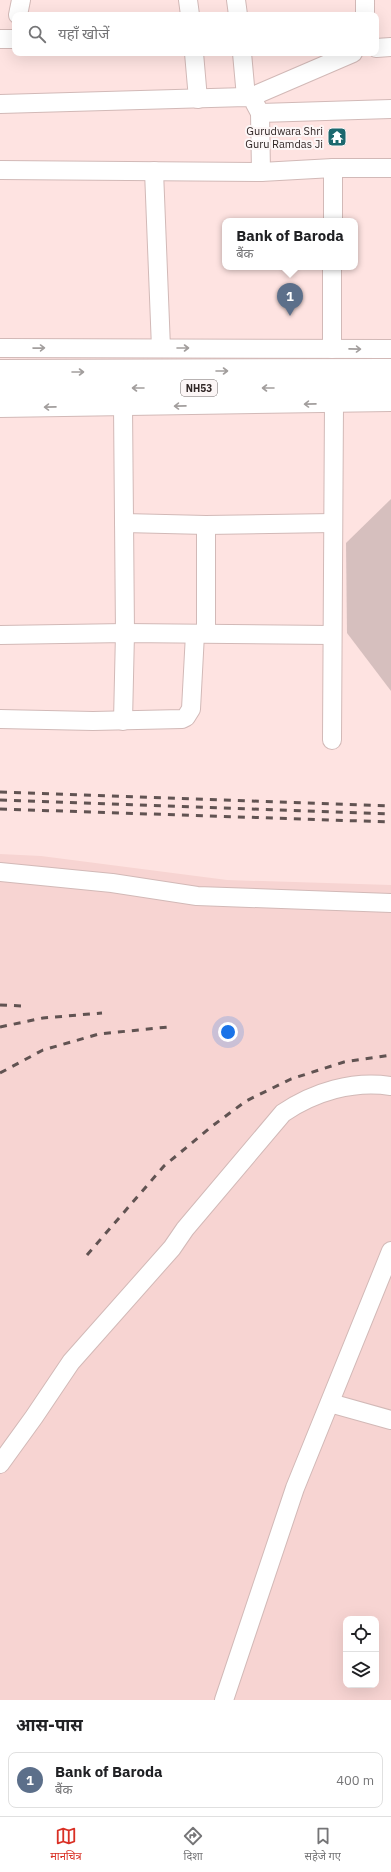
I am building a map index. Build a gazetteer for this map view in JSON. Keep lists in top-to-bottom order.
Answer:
{
  "streets": {
    "highway": ["NH53"]
  },
  "places": {
    "temple": ["Gurudwara Shri Guru Ramdas Ji"]
  },
  "page": {
    "search": "यहाँ खोजें",
    "popup": ["Bank of Baroda", "बैंक"],
    "pins": "1",
    "heading": "आस-पास",
    "list": [
      {
        "mark": "1",
        "name": "Bank of Baroda",
        "note": "बैंक",
        "value": "400 m"
      }
    ],
    "nav": ["मानचित्र", "दिशा", "सहेजे गए"]
  }
}
